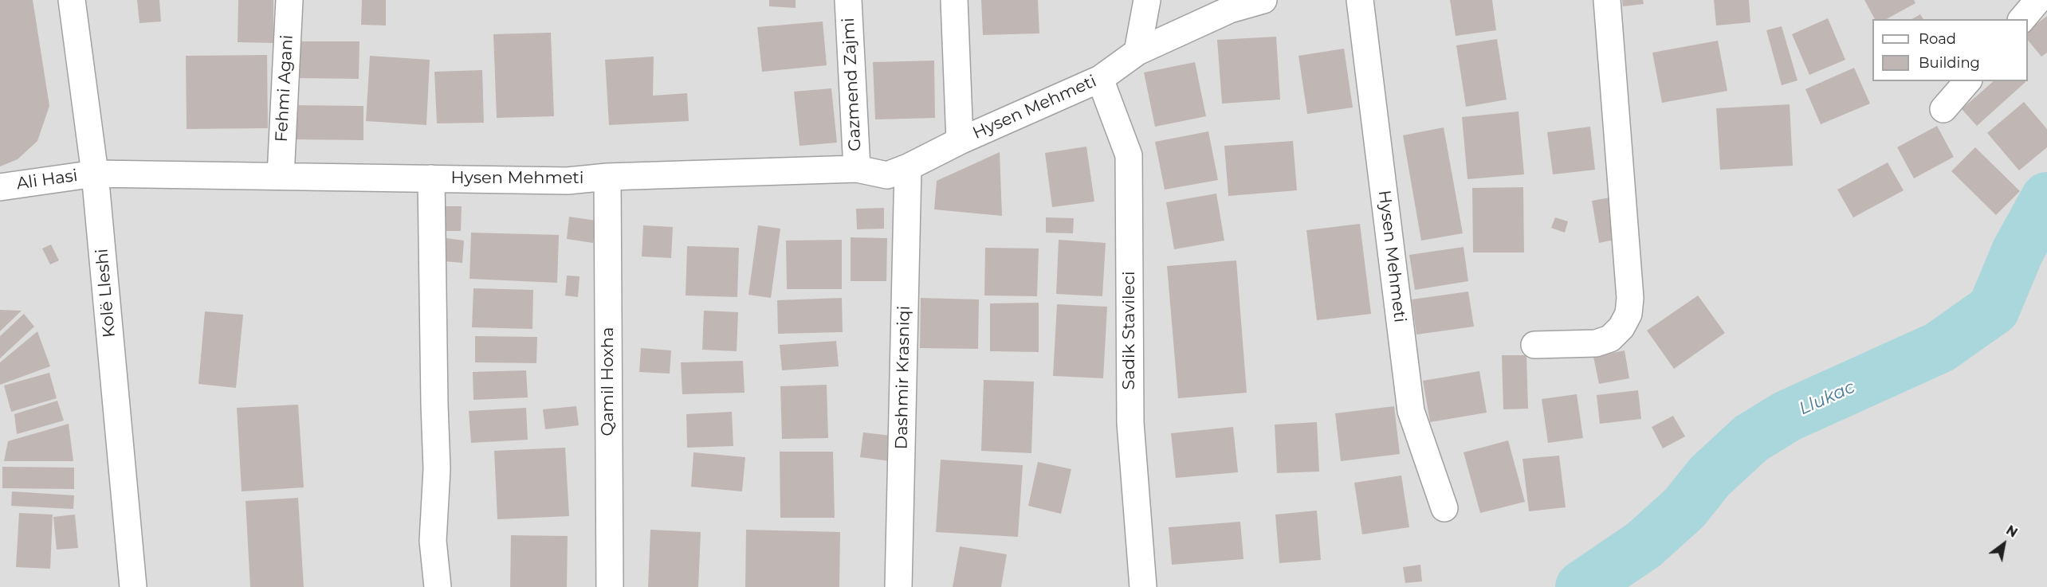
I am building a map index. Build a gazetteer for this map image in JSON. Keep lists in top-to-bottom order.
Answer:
{
  "streets": {
    "street": [
      "Gazmend Zajmi",
      "Fehmi Agani",
      "Hysen Mehmeti",
      "Ali Hasi",
      "Kolë Lleshi",
      "Sadik Stavileci",
      "Dashmir Krasniqi",
      "Qamil Hoxha"
    ]
  },
  "crossings": [
    ["Gazmend Zajmi", "Hysen Mehmeti"],
    ["Fehmi Agani", "Hysen Mehmeti"],
    ["Hysen Mehmeti", "Ali Hasi"],
    ["Hysen Mehmeti", "Kolë Lleshi"],
    ["Hysen Mehmeti", "Sadik Stavileci"],
    ["Hysen Mehmeti", "Dashmir Krasniqi"],
    ["Hysen Mehmeti", "Qamil Hoxha"],
    ["Ali Hasi", "Kolë Lleshi"]
  ],
  "water": ["Llukac"],
  "legend": ["Road", "Building"],
  "north": "top right"
}
